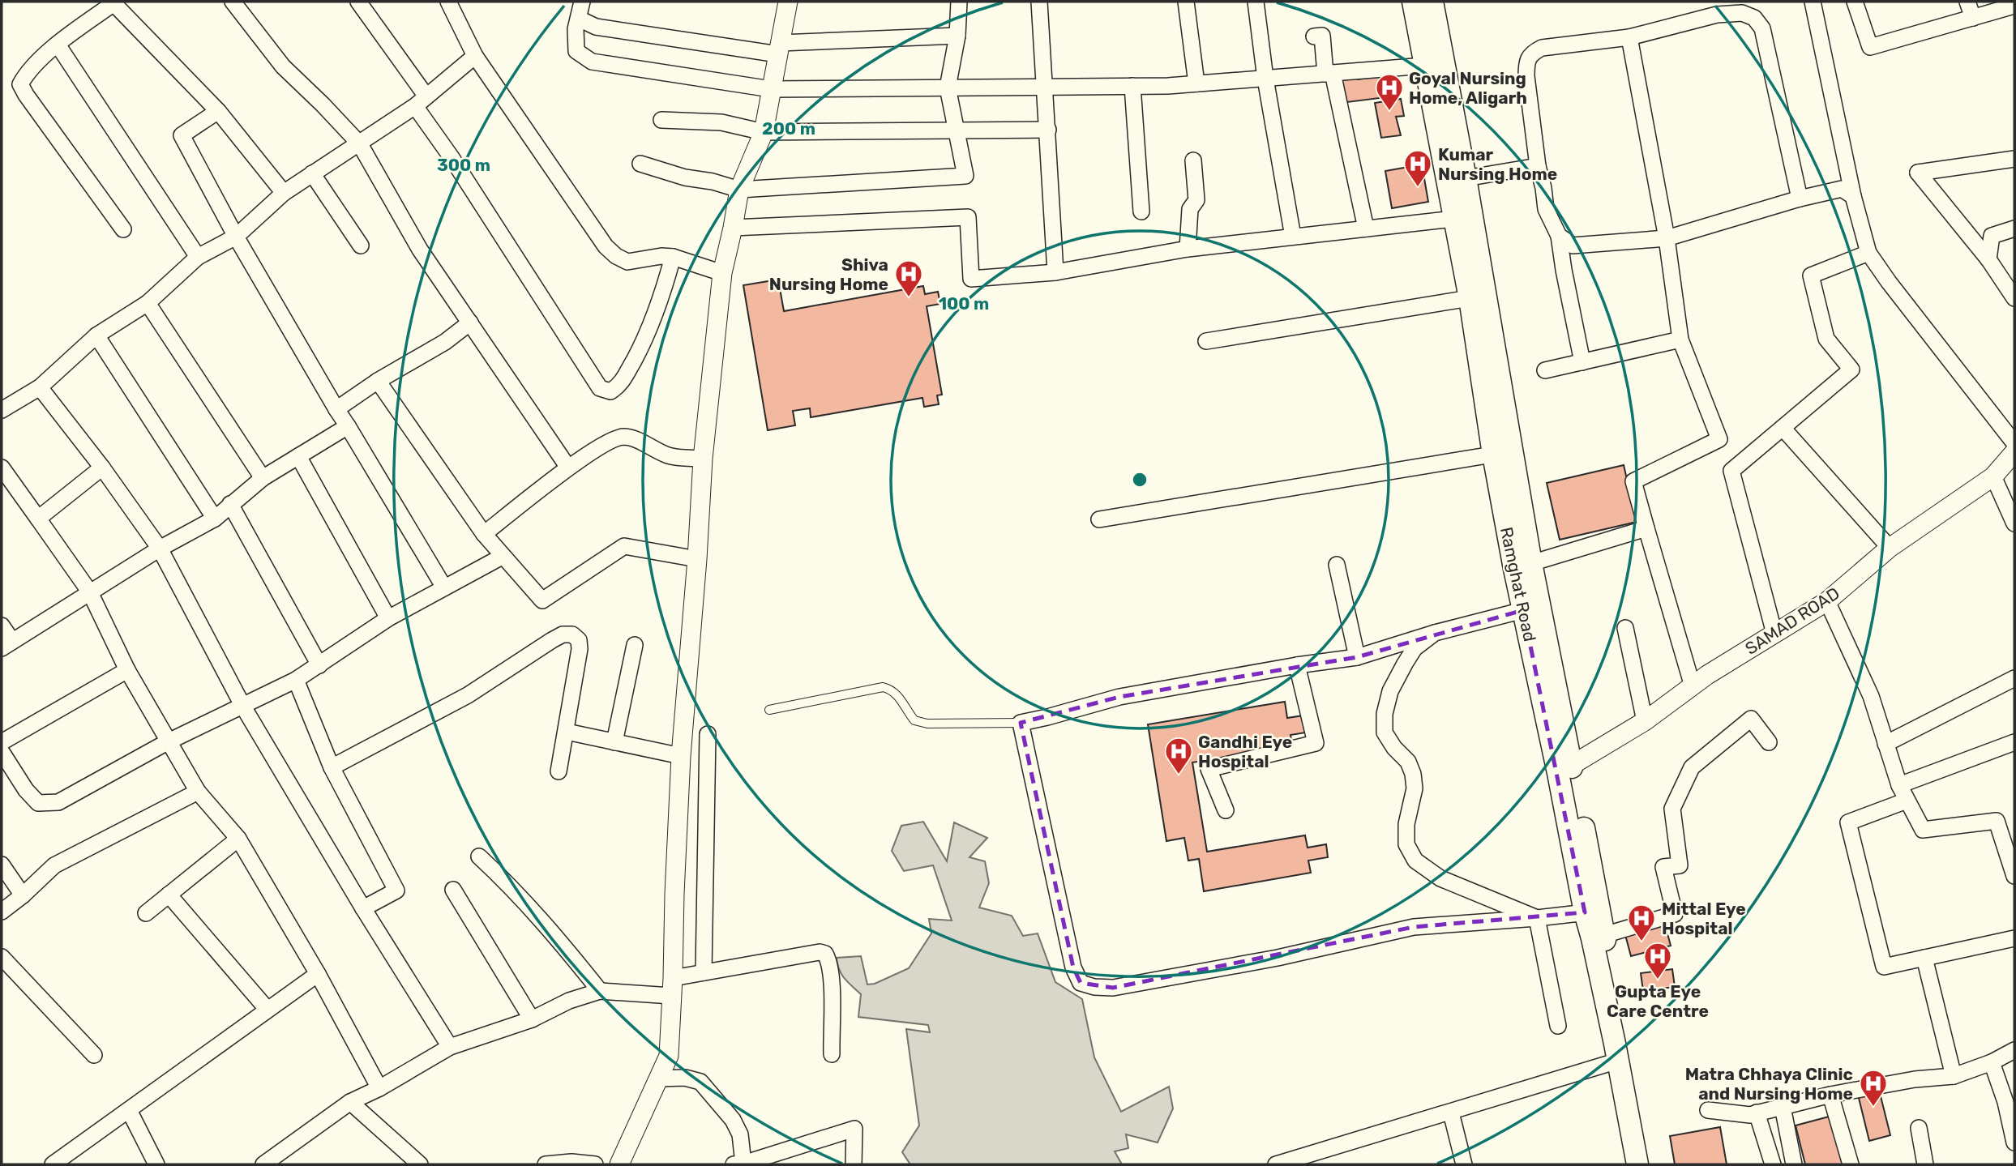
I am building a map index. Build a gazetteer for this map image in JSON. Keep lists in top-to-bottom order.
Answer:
{
  "streets": {
    "main road": ["Ramghat Road"],
    "street": ["SAMAD ROAD"]
  },
  "crossings": [
    ["Ramghat Road", "SAMAD ROAD"]
  ],
  "places": {
    "hospital": [
      "Goyal Nursing Home, Aligarh",
      "Kumar Nursing Home",
      "Shiva Nursing Home",
      "Gandhi Eye Hospital",
      "Mittal Eye Hospital",
      "Gupta Eye Care Centre",
      "Matra Chhaya Clinic and Nursing Home"
    ]
  },
  "rings": ["200 m", "300 m", "100 m"]
}
